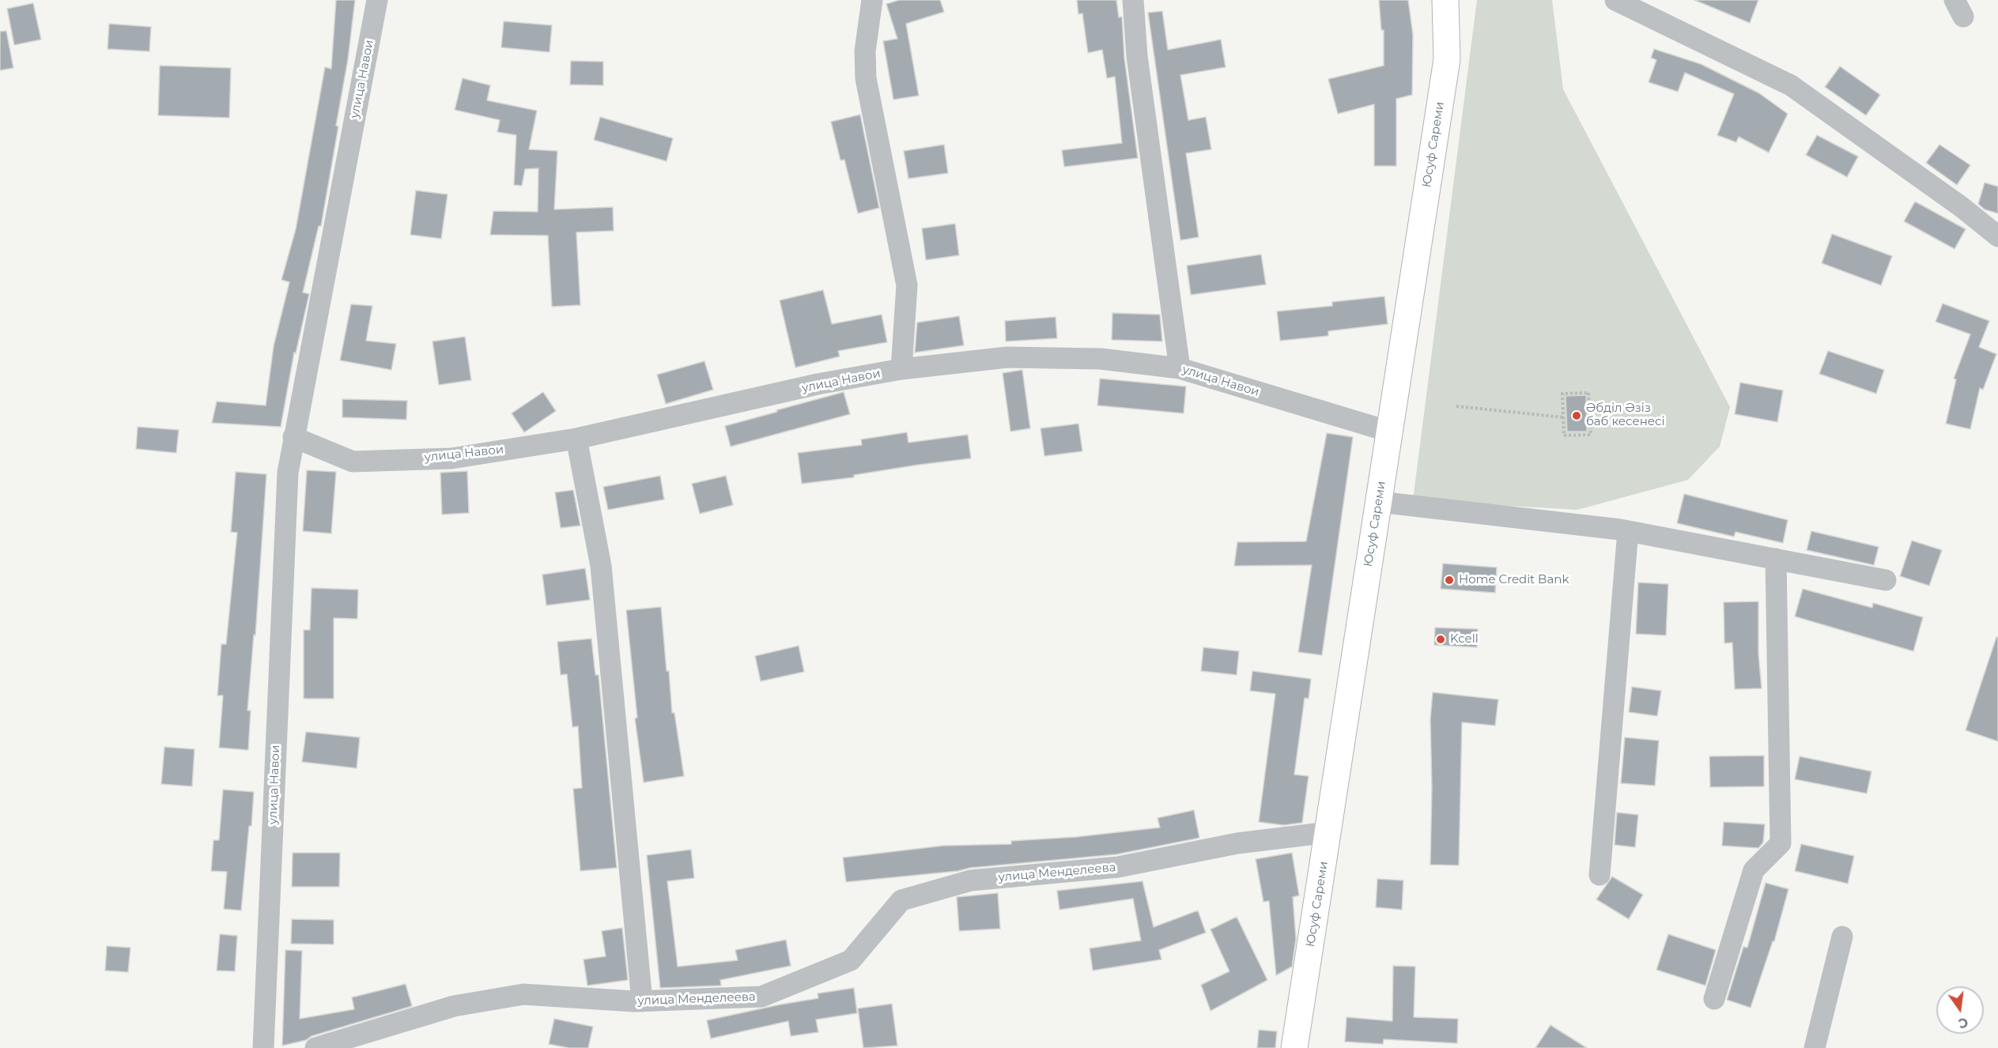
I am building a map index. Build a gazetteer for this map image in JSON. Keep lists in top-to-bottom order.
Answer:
{
  "streets": {
    "main road": ["Юсуф Сареми"],
    "street": ["улица Навои", "улица Менделеева"]
  },
  "crossings": [
    ["улица Навои", "Юсуф Сареми"],
    ["Юсуф Сареми", "улица Менделеева"]
  ],
  "places": ["Әбділ Әзіз баб кесенесі", "Home Credit Bank", "Kcell"],
  "north": "bottom"
}
